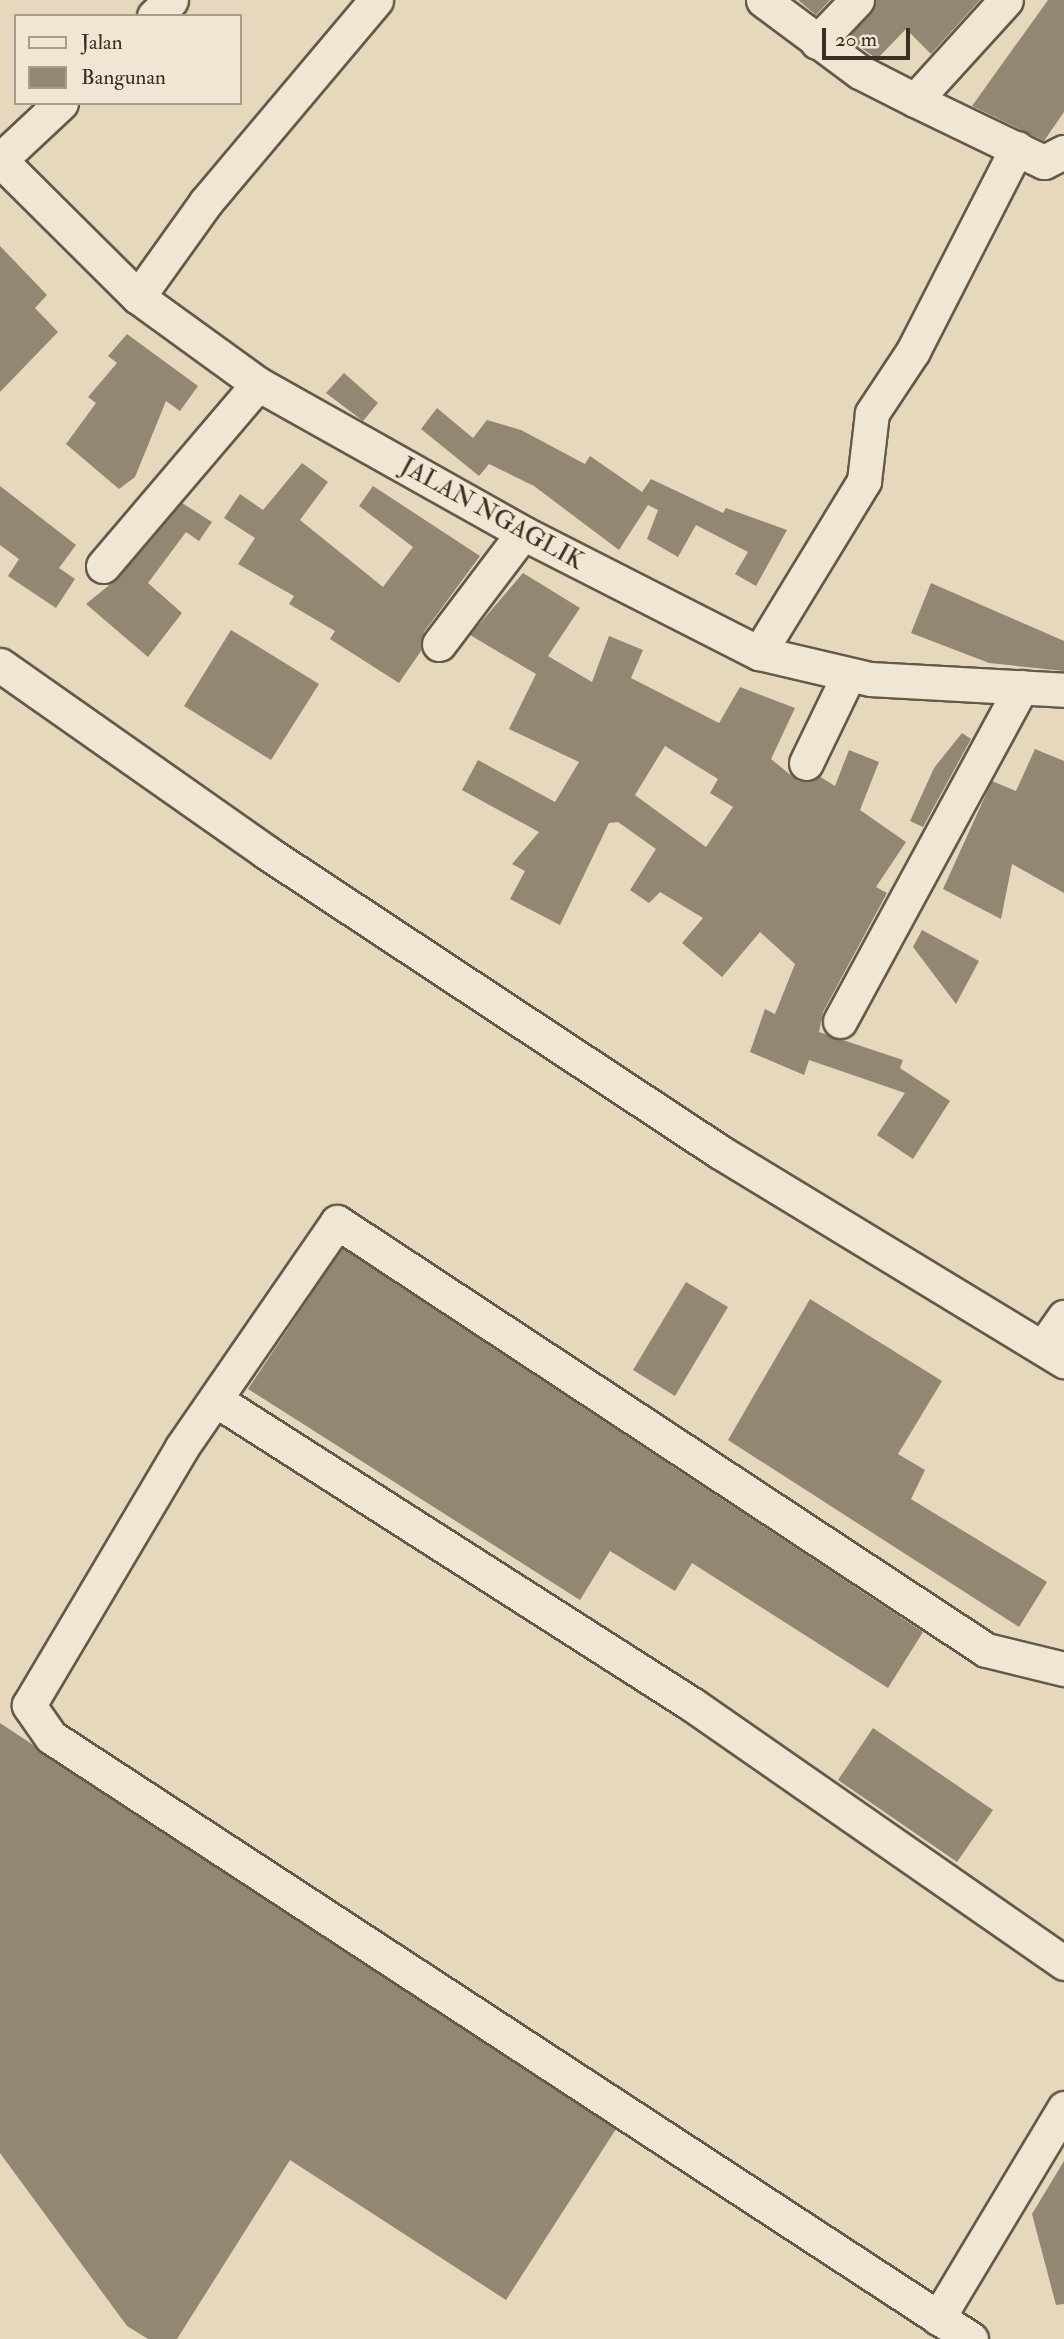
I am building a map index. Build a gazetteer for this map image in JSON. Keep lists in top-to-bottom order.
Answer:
{
  "streets": {
    "street": ["JALAN NGAGLIK"]
  },
  "legend": ["Jalan", "Bangunan"],
  "scale_bar": "20 m"
}
